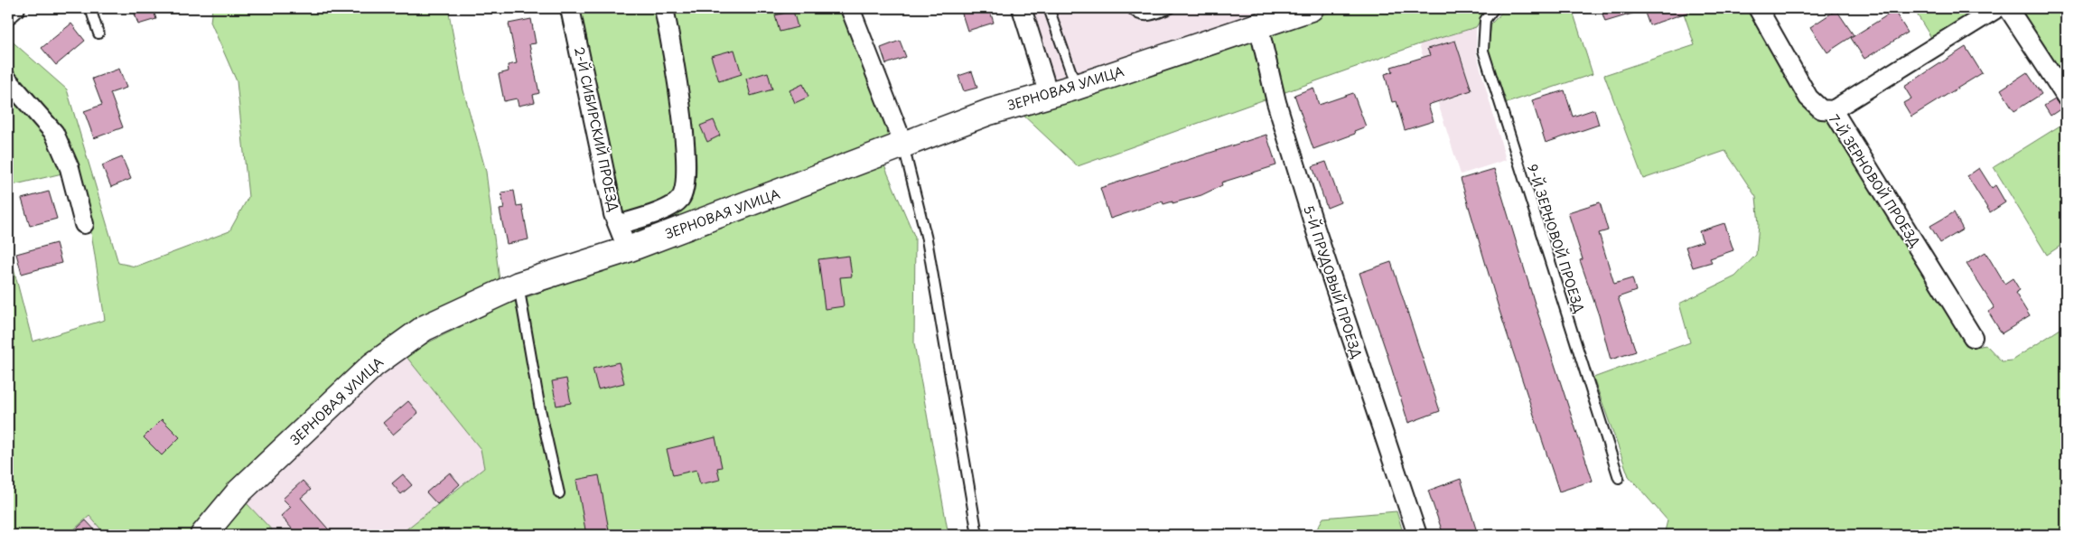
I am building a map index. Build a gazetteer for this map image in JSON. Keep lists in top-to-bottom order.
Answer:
{
  "streets": {
    "street": [
      "ЗЕРНОВАЯ УЛИЦА",
      "2-Й СИБИРСКИЙ ПРОЕЗД",
      "7-Й ЗЕРНОВОЙ ПРОЕЗД",
      "5-Й ПРУДОВЫЙ ПРОЕЗД"
    ],
    "lane": ["9-Й ЗЕРНОВОЙ ПРОЕЗД"]
  },
  "crossings": [
    ["ЗЕРНОВАЯ УЛИЦА", "2-Й СИБИРСКИЙ ПРОЕЗД"],
    ["ЗЕРНОВАЯ УЛИЦА", "5-Й ПРУДОВЫЙ ПРОЕЗД"]
  ]
}
